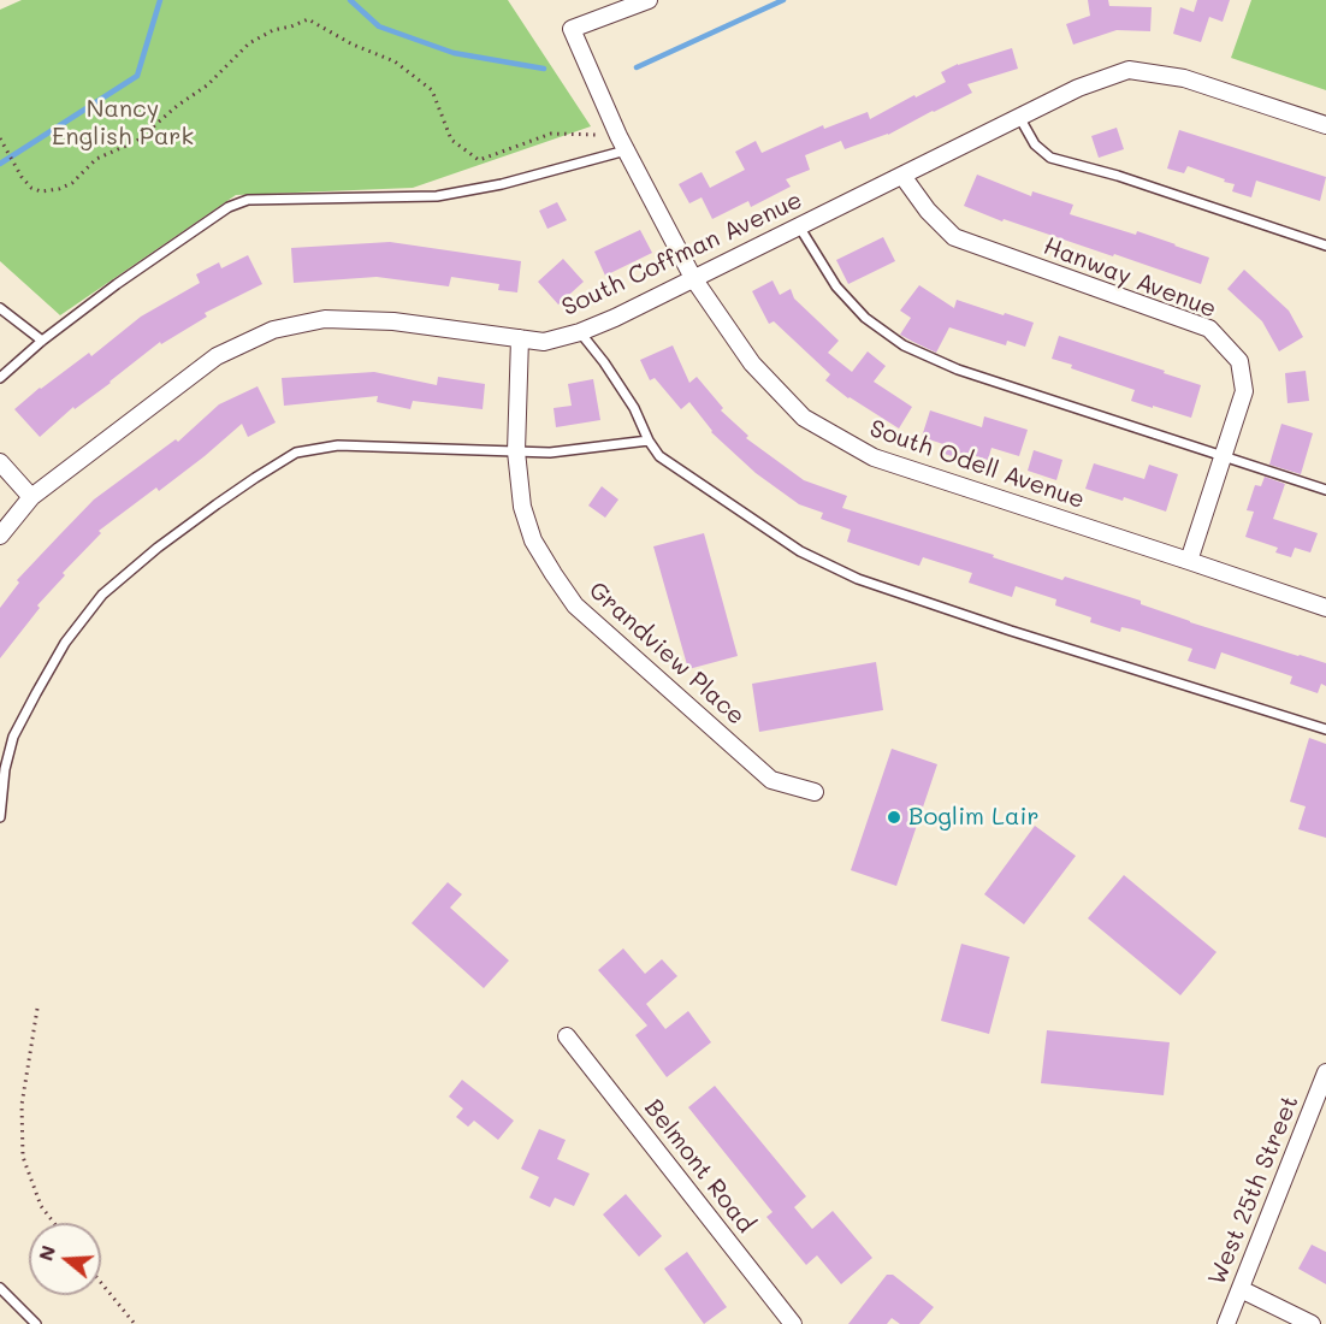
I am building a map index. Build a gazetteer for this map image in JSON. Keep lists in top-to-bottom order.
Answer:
{
  "streets": {
    "street": [
      "South Coffman Avenue",
      "Hanway Avenue",
      "South Odell Avenue",
      "Grandview Place",
      "Belmont Road",
      "West 25th Street"
    ]
  },
  "crossings": [
    ["South Coffman Avenue", "Hanway Avenue"],
    ["South Coffman Avenue", "South Odell Avenue"],
    ["South Coffman Avenue", "Grandview Place"],
    ["Hanway Avenue", "South Odell Avenue"]
  ],
  "parks": ["Nancy English Park"],
  "places": ["Boglim Lair"],
  "north": "left"
}
